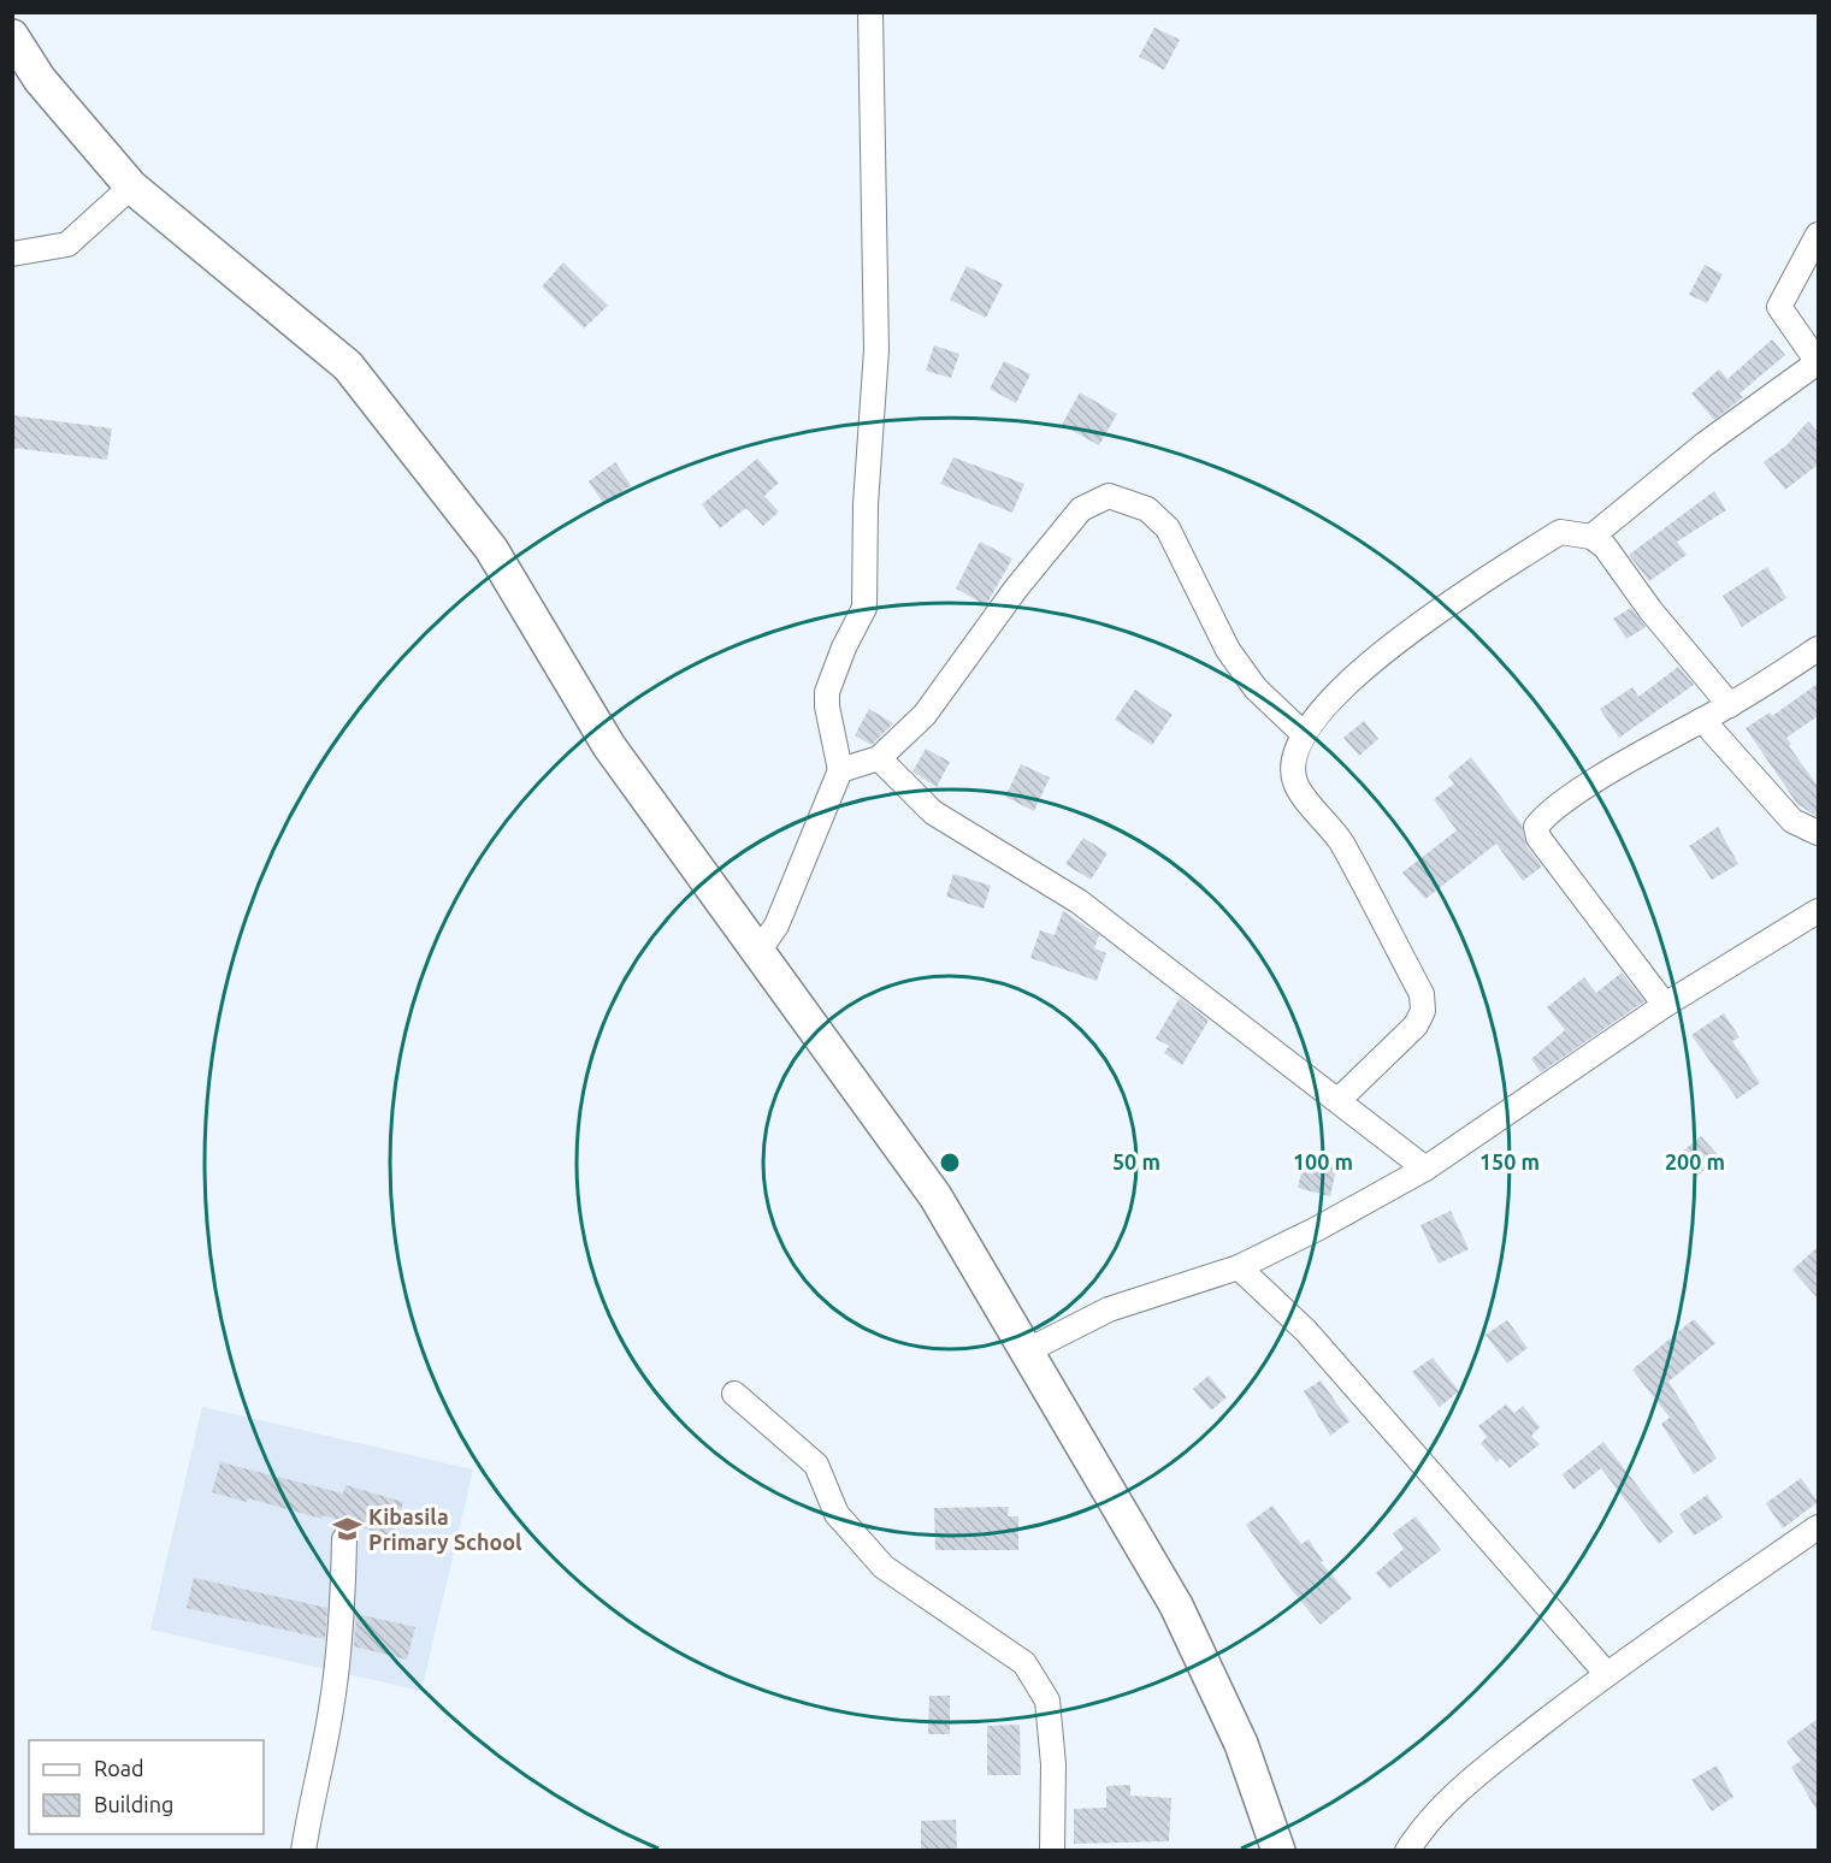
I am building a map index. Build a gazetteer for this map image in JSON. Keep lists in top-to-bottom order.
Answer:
{
  "places": {
    "school or university": ["Kibasila Primary School"]
  },
  "legend": ["Road", "Building"],
  "rings": [
    "50 m",
    "100 m",
    "150 m",
    "200 m"
  ]
}
